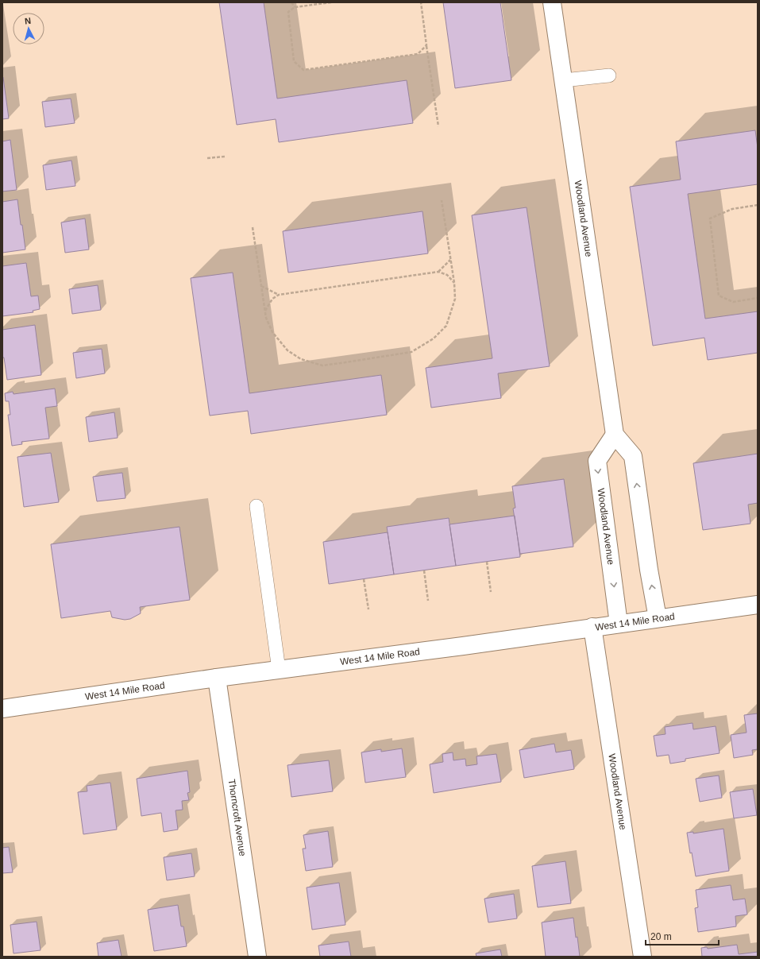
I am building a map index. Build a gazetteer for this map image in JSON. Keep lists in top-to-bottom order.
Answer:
{
  "streets": {
    "street": ["Woodland Avenue", "West 14 Mile Road", "Thorncroft Avenue"]
  },
  "crossings": [
    ["Woodland Avenue", "West 14 Mile Road"],
    ["West 14 Mile Road", "Thorncroft Avenue"]
  ],
  "scale_bar": "20 m",
  "north": "top"
}
